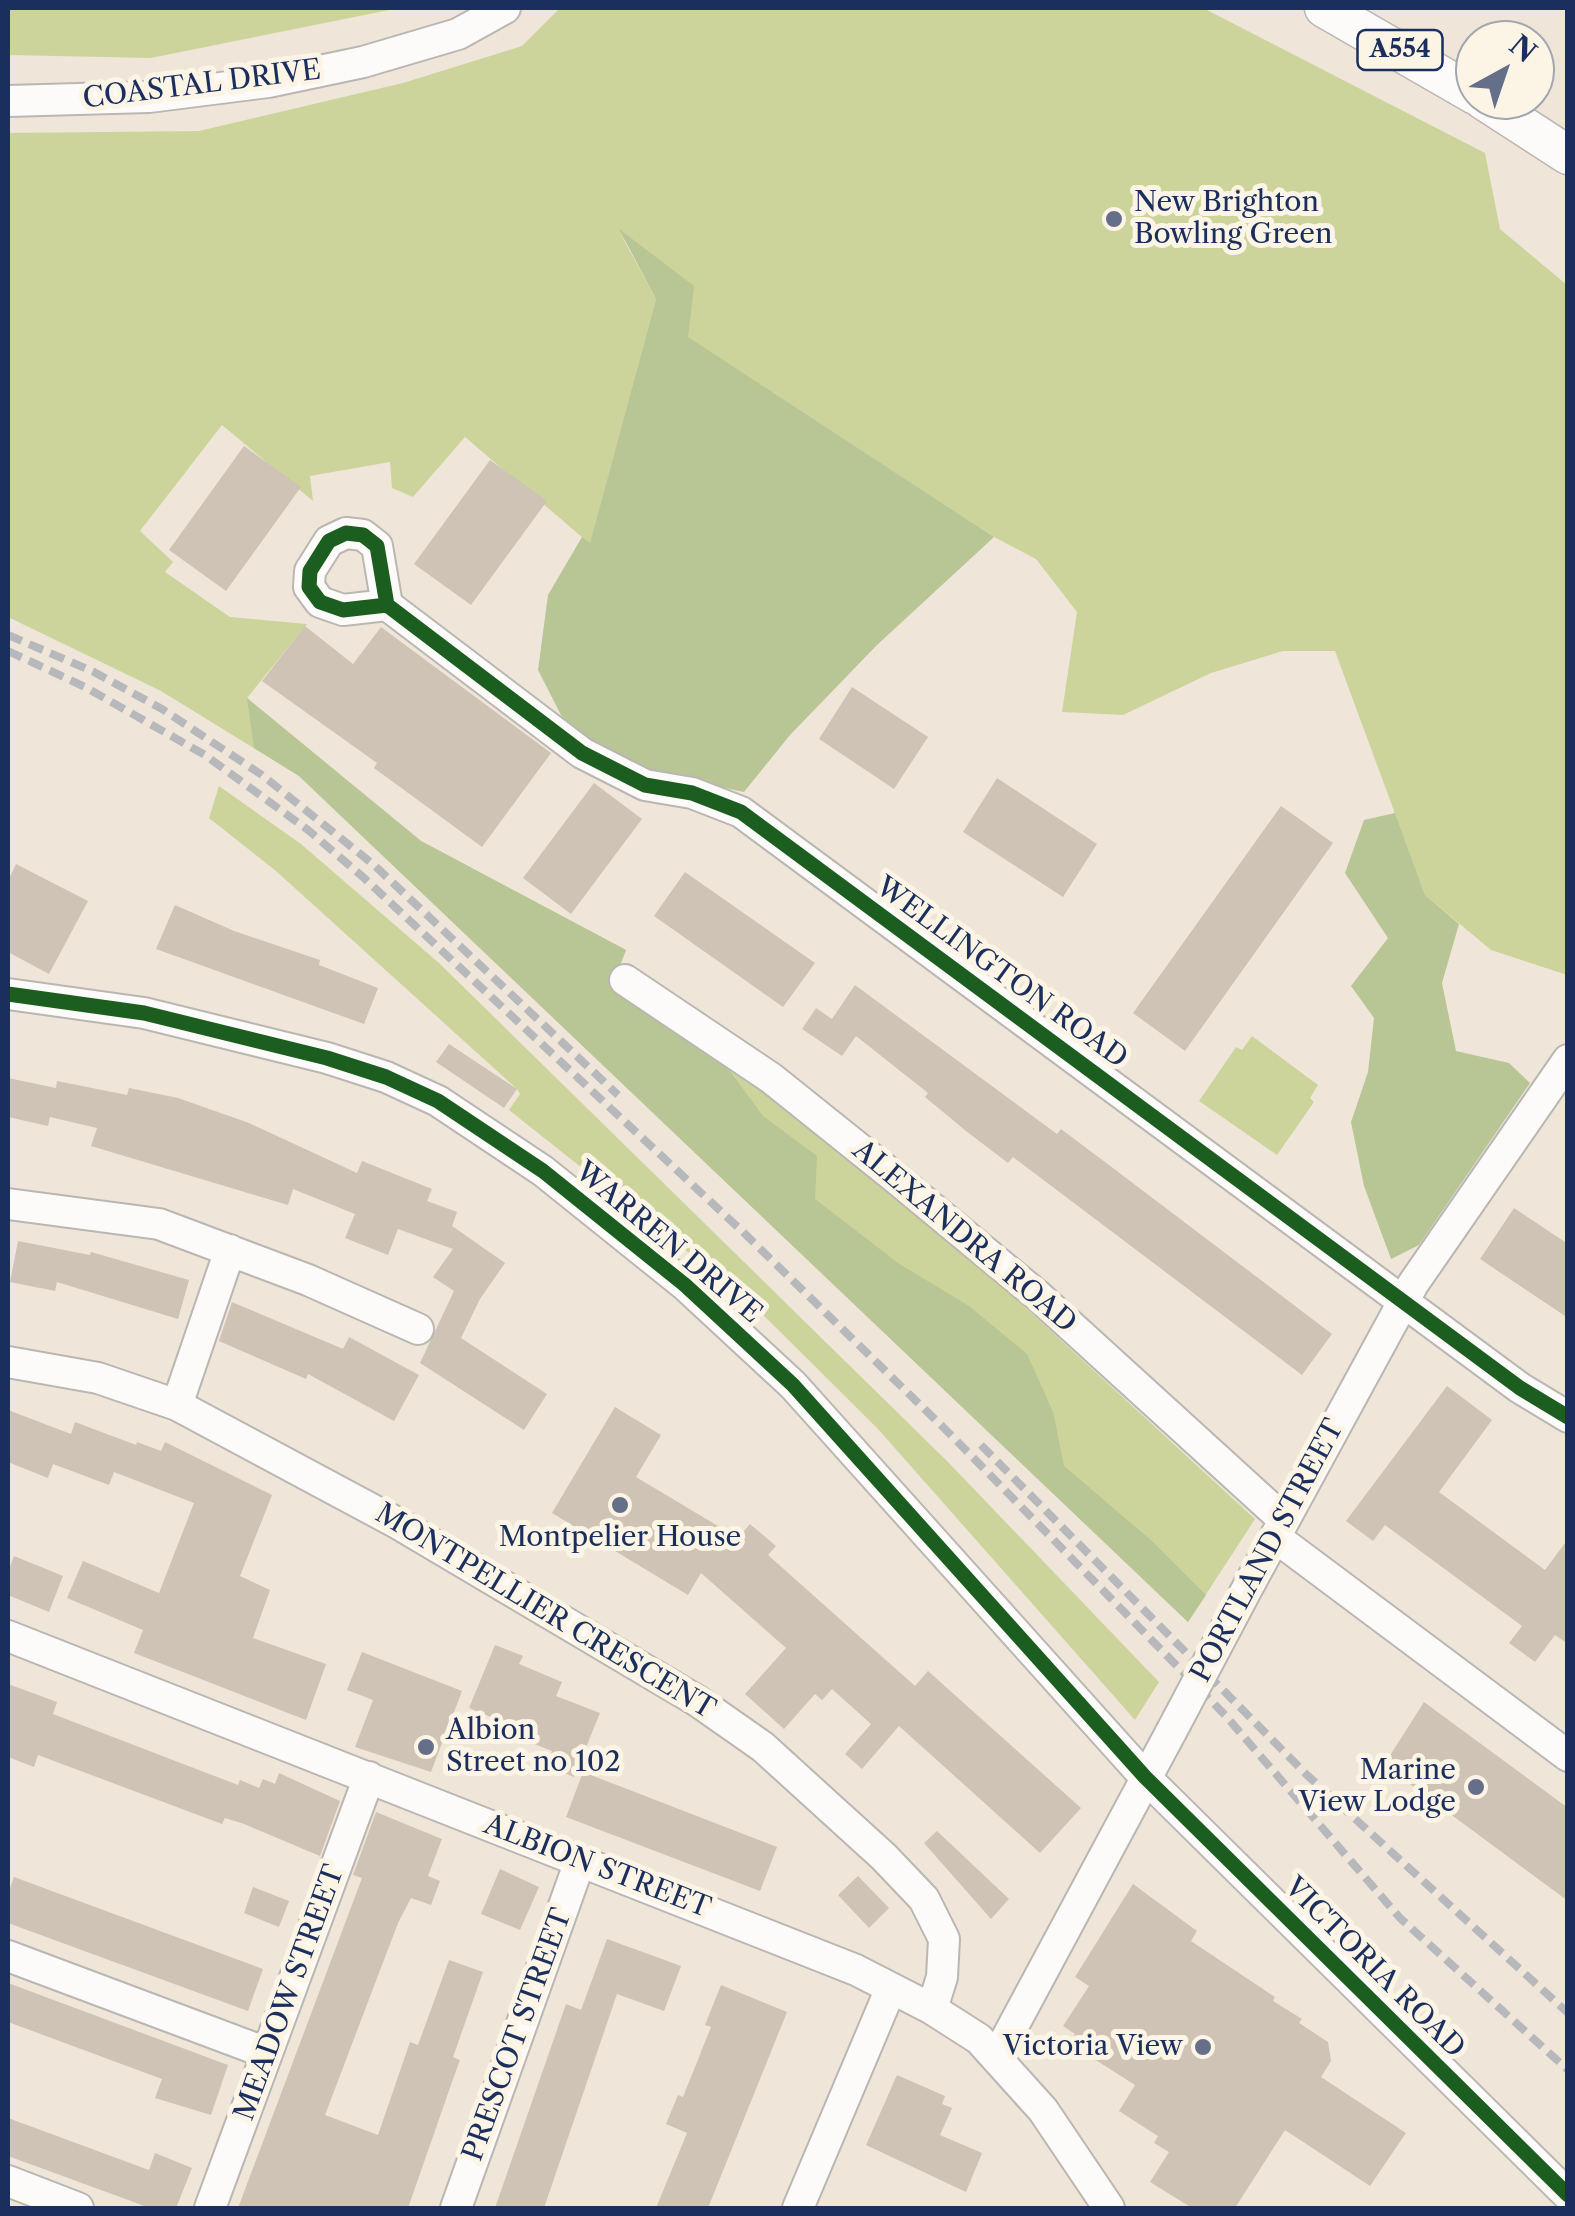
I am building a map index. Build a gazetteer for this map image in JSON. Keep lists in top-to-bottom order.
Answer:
{
  "streets": {
    "main road": ["A554"],
    "street": [
      "COASTAL DRIVE",
      "WELLINGTON ROAD",
      "ALEXANDRA ROAD",
      "WARREN DRIVE",
      "PORTLAND STREET",
      "MONTPELLIER CRESCENT",
      "ALBION STREET",
      "VICTORIA ROAD",
      "MEADOW STREET",
      "PRESCOT STREET"
    ]
  },
  "crossings": [
    ["WELLINGTON ROAD", "PORTLAND STREET"],
    ["ALEXANDRA ROAD", "PORTLAND STREET"],
    ["WARREN DRIVE", "PORTLAND STREET"],
    ["WARREN DRIVE", "VICTORIA ROAD"],
    ["PORTLAND STREET", "ALBION STREET"],
    ["PORTLAND STREET", "VICTORIA ROAD"],
    ["MONTPELLIER CRESCENT", "ALBION STREET"],
    ["ALBION STREET", "MEADOW STREET"],
    ["ALBION STREET", "PRESCOT STREET"]
  ],
  "places": [
    "New Brighton Bowling Green",
    "Montpelier House",
    "Albion Street no 102",
    "Marine View Lodge",
    "Victoria View"
  ],
  "north": "top right"
}
